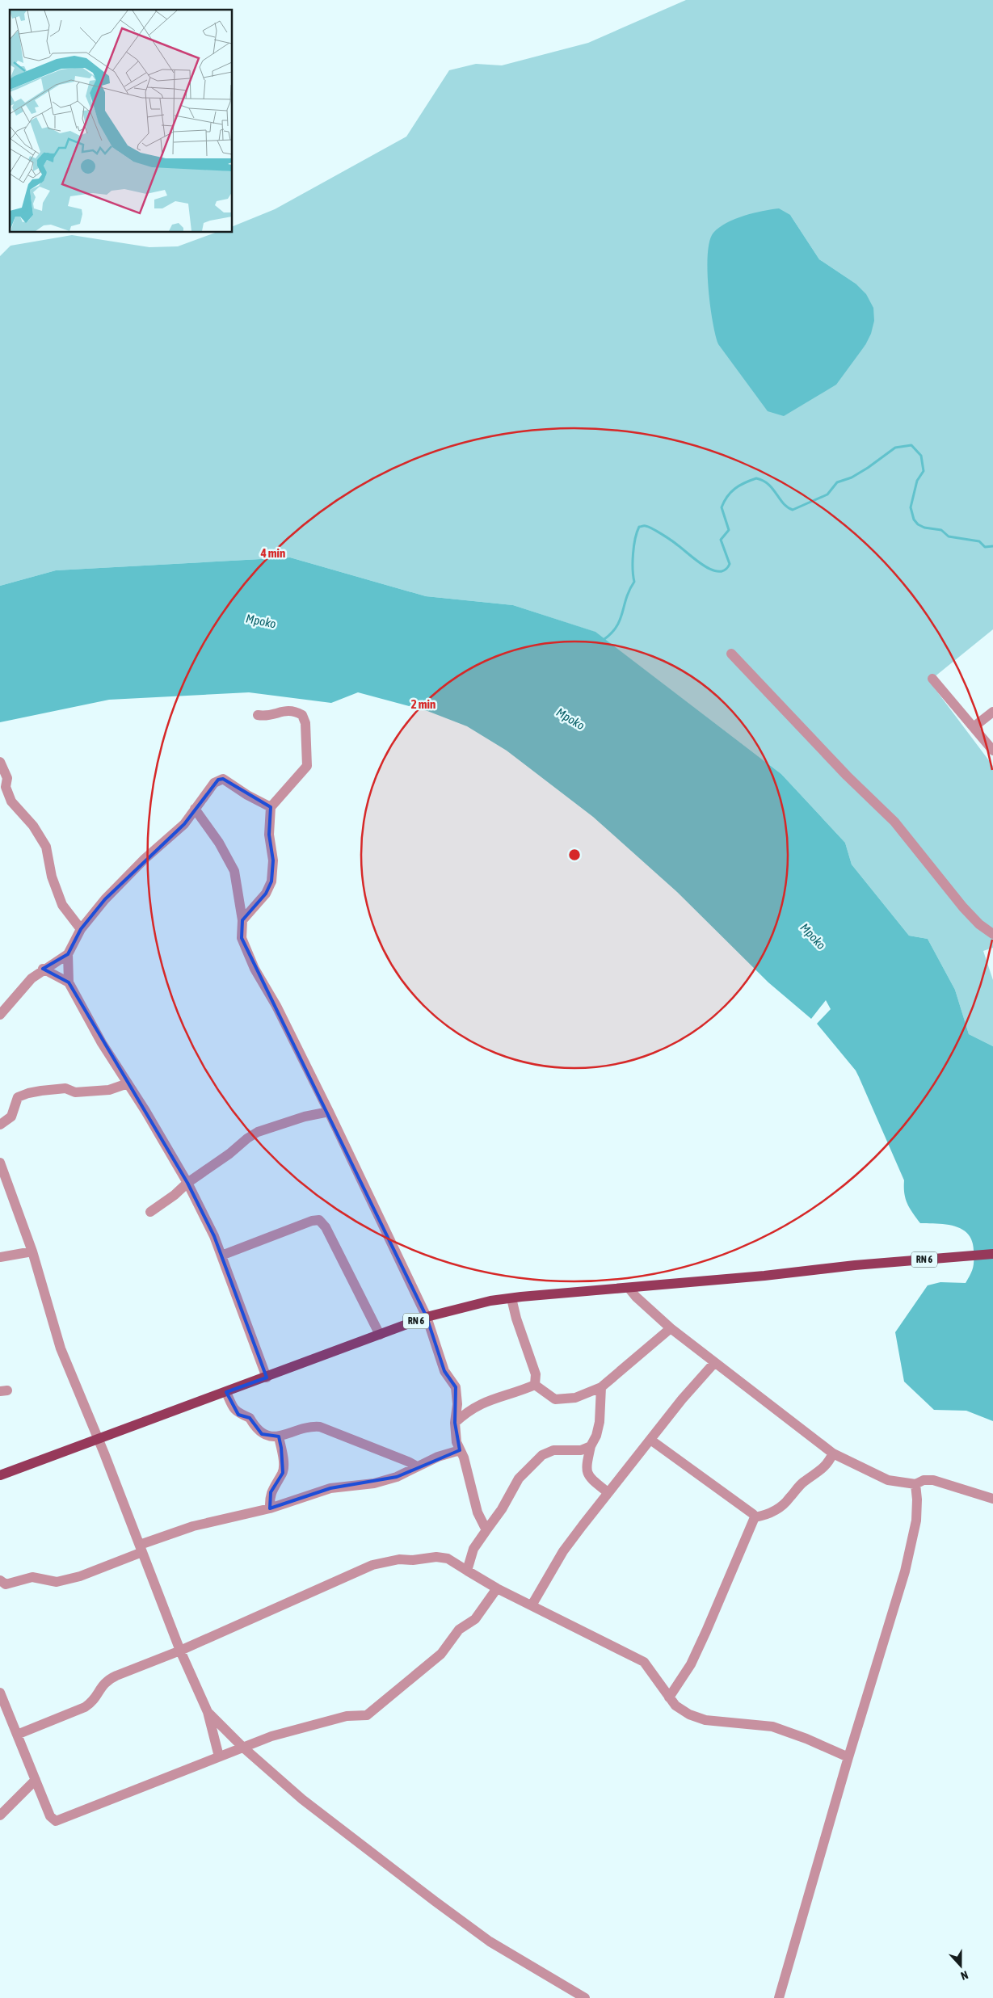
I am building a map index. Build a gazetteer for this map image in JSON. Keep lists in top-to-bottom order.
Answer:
{
  "streets": {
    "main road": ["RN 6"]
  },
  "water": ["Mpoko"],
  "north": "bottom",
  "rings": ["4 min", "2 min"]
}
